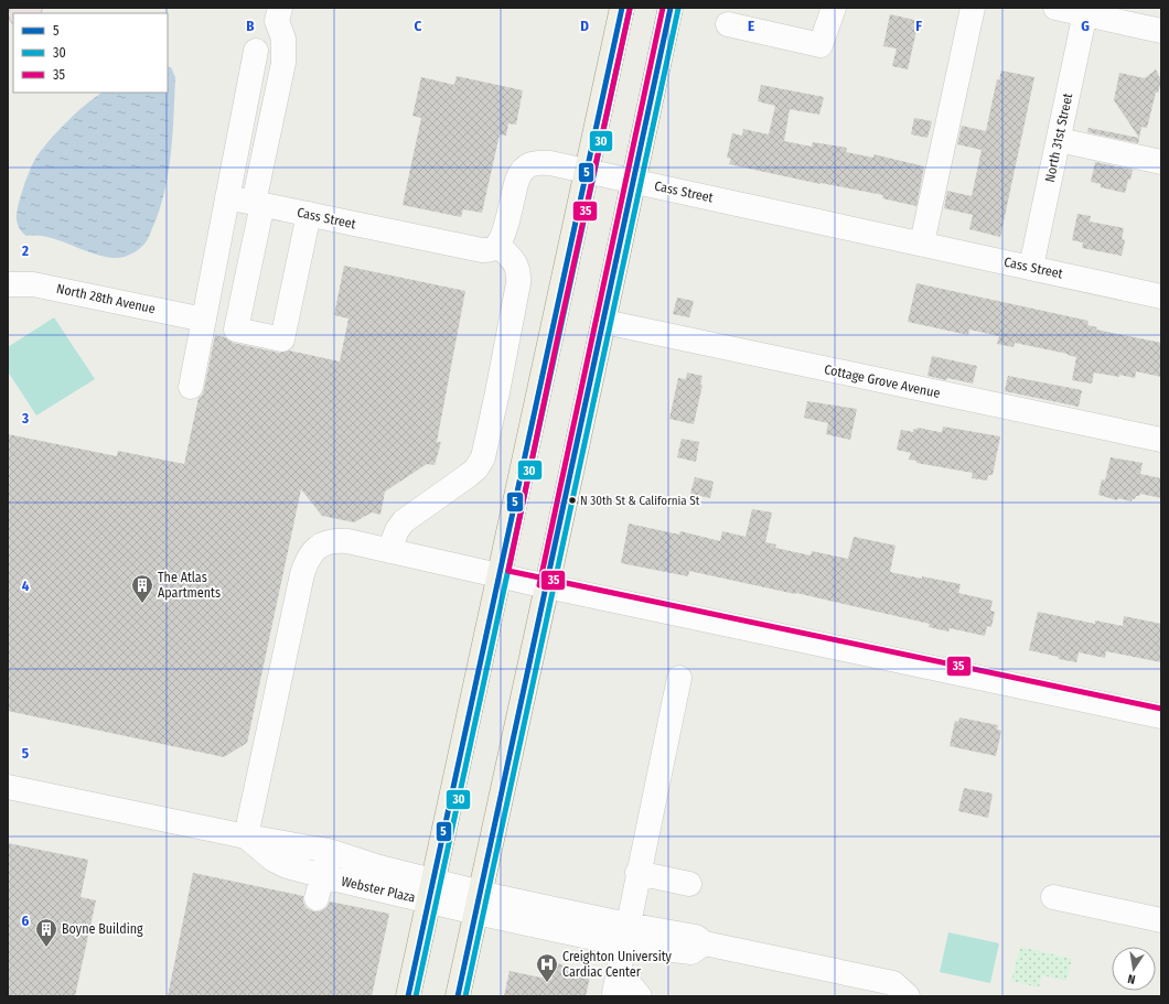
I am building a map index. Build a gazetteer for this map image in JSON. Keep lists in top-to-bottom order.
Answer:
{
  "streets": {
    "street": [
      "North 31st Street",
      "Cass Street",
      "North 28th Avenue",
      "Cottage Grove Avenue",
      "Webster Plaza"
    ]
  },
  "crossings": [
    ["North 31st Street", "Cass Street"]
  ],
  "places": {
    "other": ["N 30th St & California St"],
    "building": ["The Atlas Apartments", "Boyne Building"],
    "hospital": ["Creighton University Cardiac Center"]
  },
  "lines": ["transit line 5", "transit line 35", "transit line 30"],
  "legend": ["5", "30", "35"],
  "north": "bottom",
  "grid": {
    "columns": [
      "B",
      "C",
      "D",
      "E",
      "F",
      "G"
    ],
    "rows": [
      "2",
      "3",
      "4",
      "5",
      "6"
    ]
  }
}
